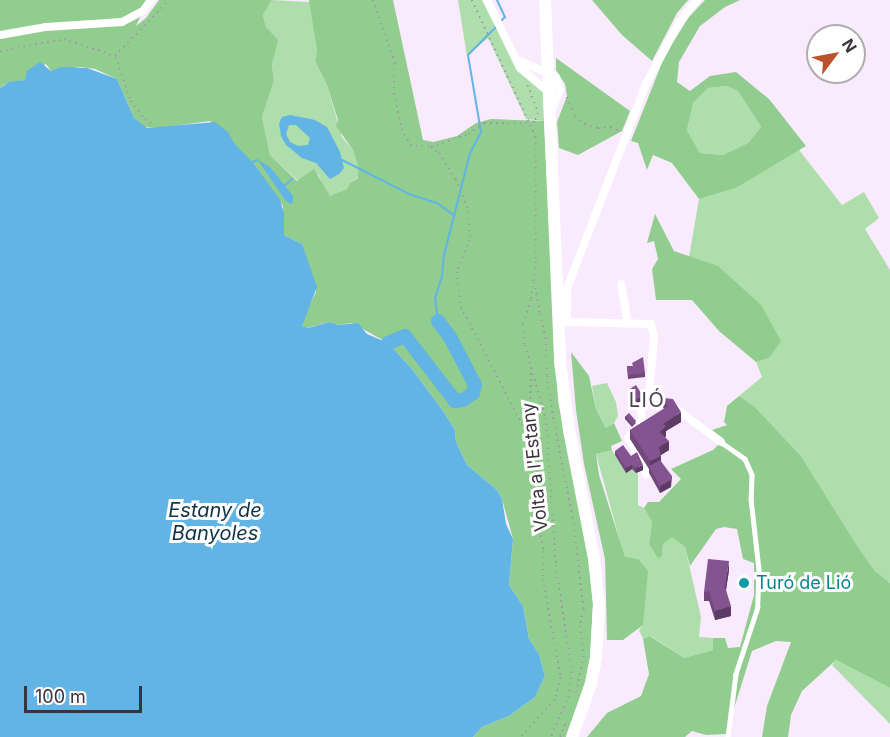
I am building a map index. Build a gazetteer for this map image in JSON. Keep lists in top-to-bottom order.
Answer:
{
  "streets": {
    "path": ["Volta a l'Estany"]
  },
  "districts": ["LIÓ"],
  "water": ["Estany de Banyoles"],
  "places": ["Turó de Lió"],
  "scale_bar": "100 m",
  "north": "top right"
}
